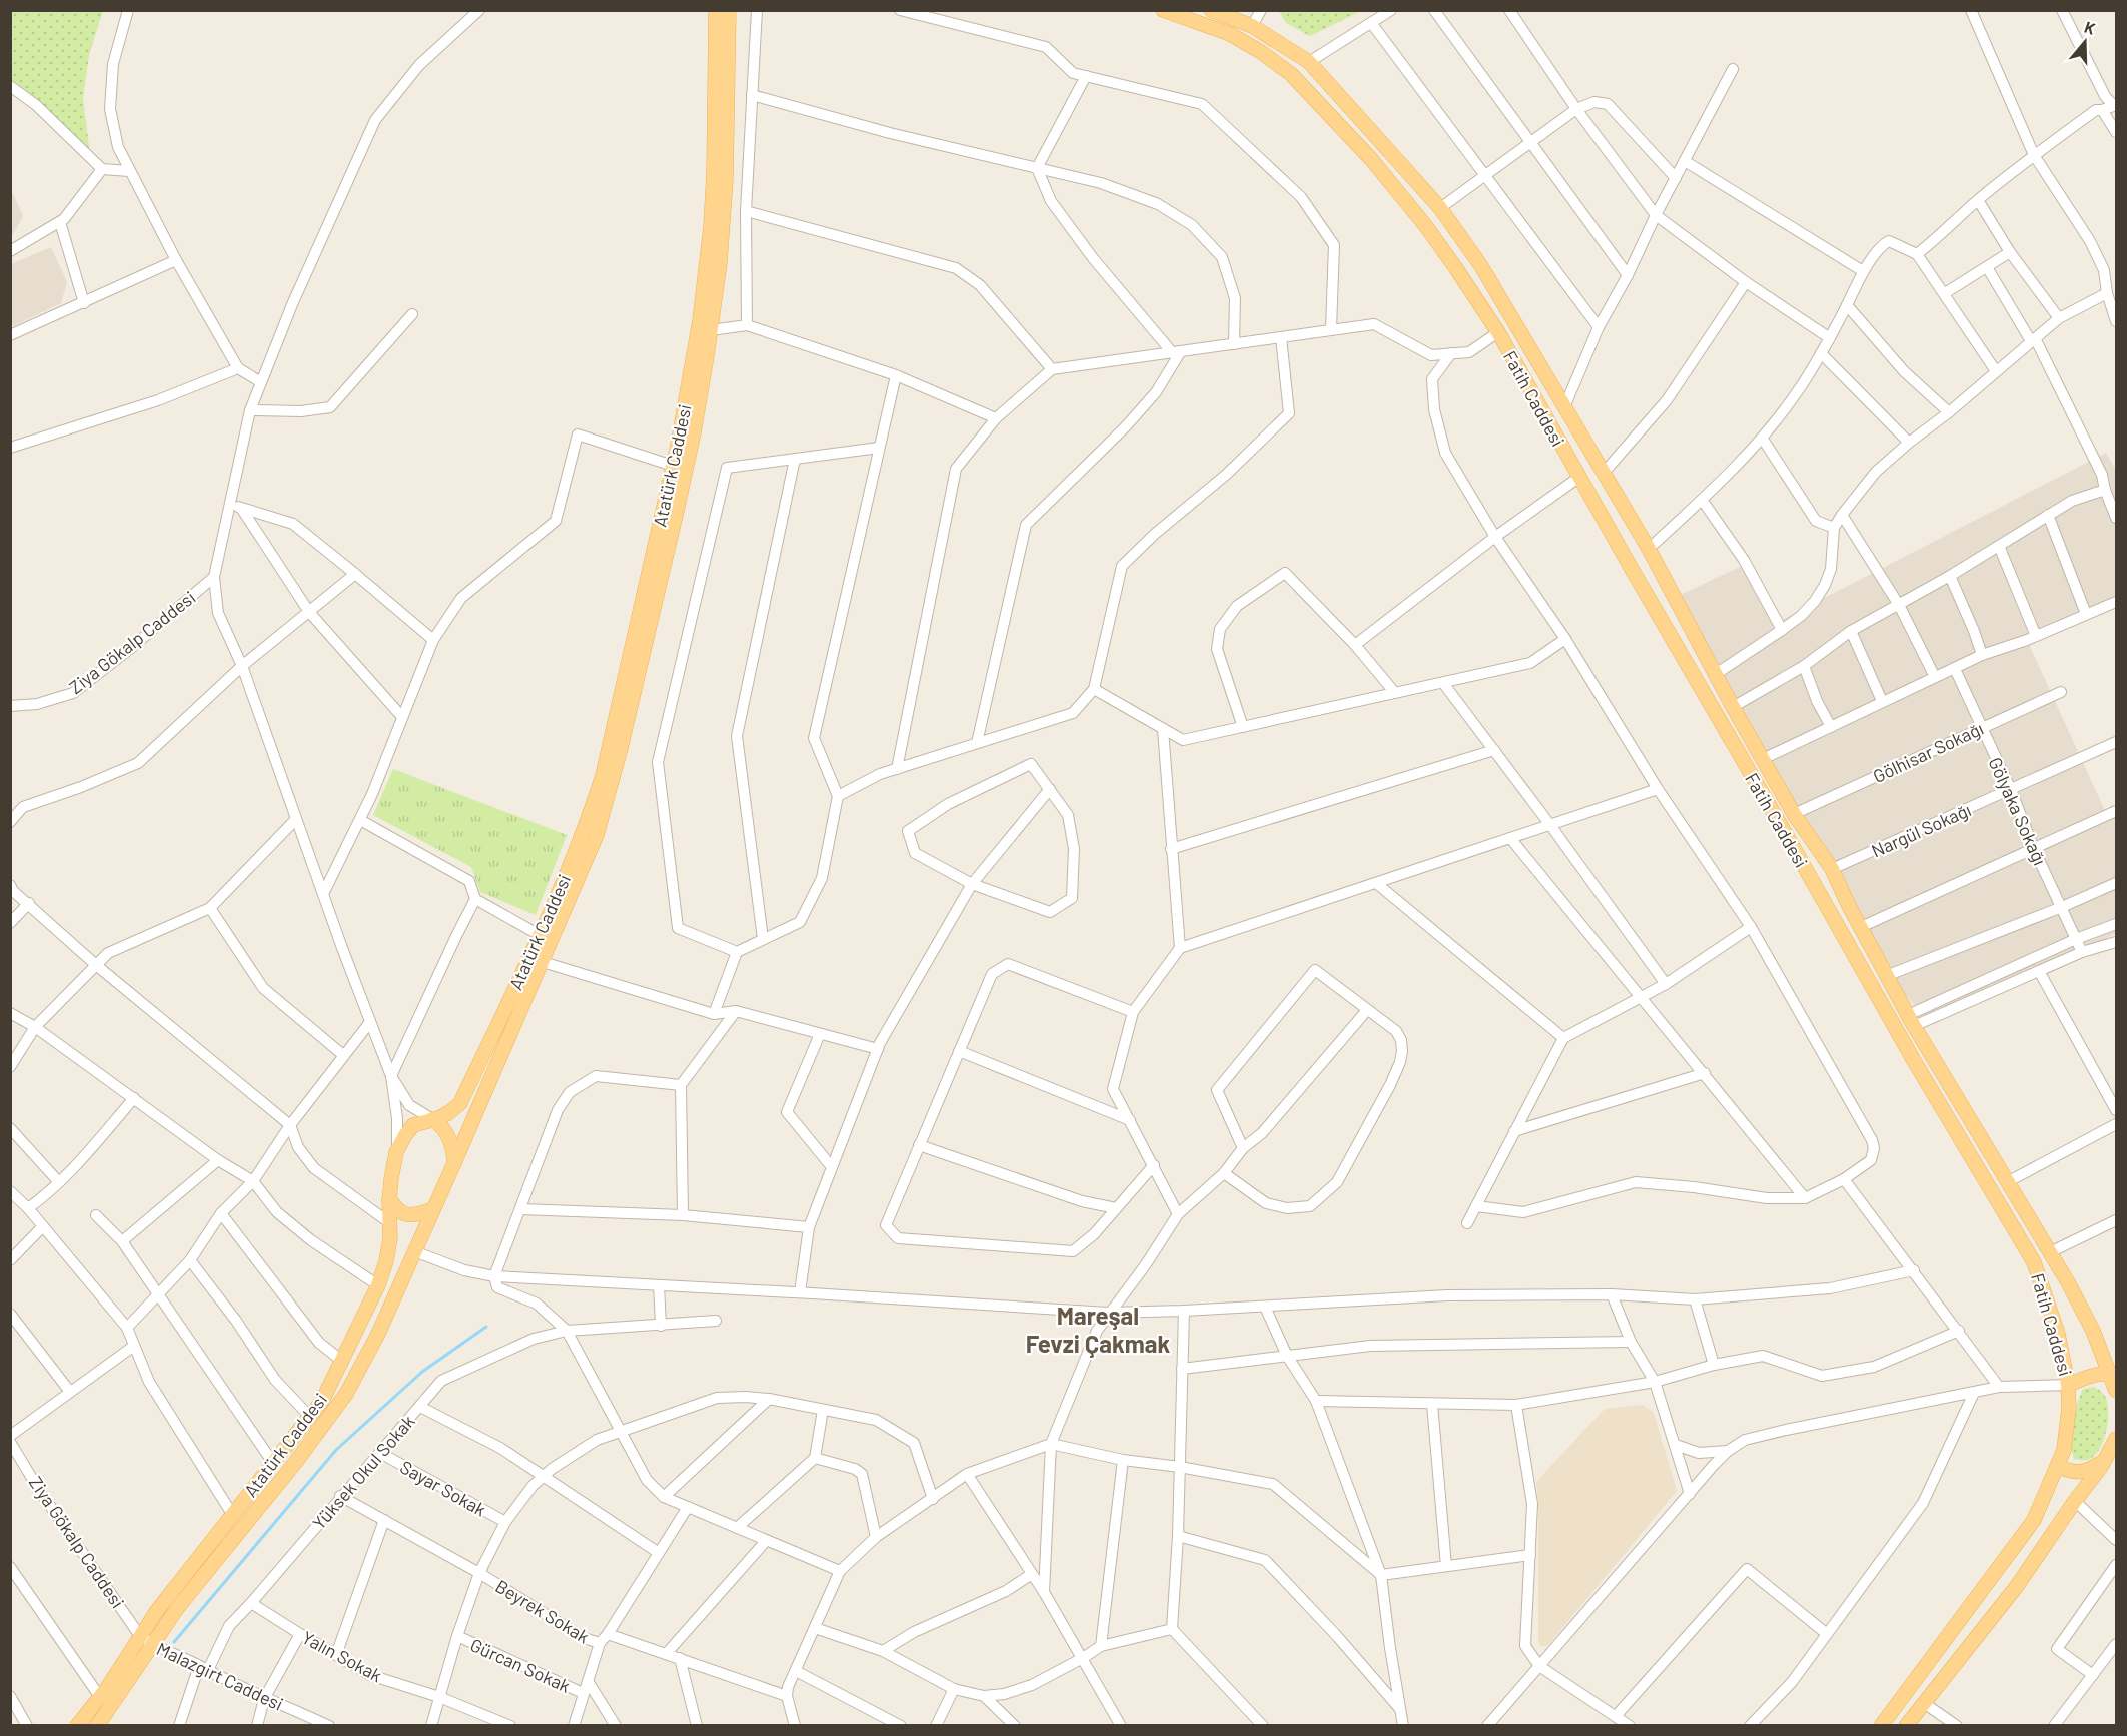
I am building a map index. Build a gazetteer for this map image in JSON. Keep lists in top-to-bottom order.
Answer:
{
  "streets": {
    "main road": ["Fatih Caddesi", "Atatürk Caddesi"],
    "street": [
      "Ziya Gökalp Caddesi",
      "Gölhisar Sokağı",
      "Gölyaka Sokağı",
      "Nargül Sokağı",
      "Yüksek Okul Sokak",
      "Sayar Sokak",
      "Beyrek Sokak",
      "Yalın Sokak",
      "Gürcan Sokak",
      "Malazgirt Caddesi"
    ]
  },
  "crossings": [
    ["Fatih Caddesi", "Gölhisar Sokağı"],
    ["Fatih Caddesi", "Nargül Sokağı"],
    ["Atatürk Caddesi", "Ziya Gökalp Caddesi"],
    ["Atatürk Caddesi", "Malazgirt Caddesi"],
    ["Ziya Gökalp Caddesi", "Malazgirt Caddesi"],
    ["Gölhisar Sokağı", "Gölyaka Sokağı"],
    ["Gölyaka Sokağı", "Nargül Sokağı"],
    ["Yüksek Okul Sokak", "Sayar Sokak"],
    ["Yüksek Okul Sokak", "Beyrek Sokak"],
    ["Yüksek Okul Sokak", "Yalın Sokak"],
    ["Yüksek Okul Sokak", "Malazgirt Caddesi"]
  ],
  "districts": ["Mareşal Fevzi Çakmak"],
  "north": "top"
}
